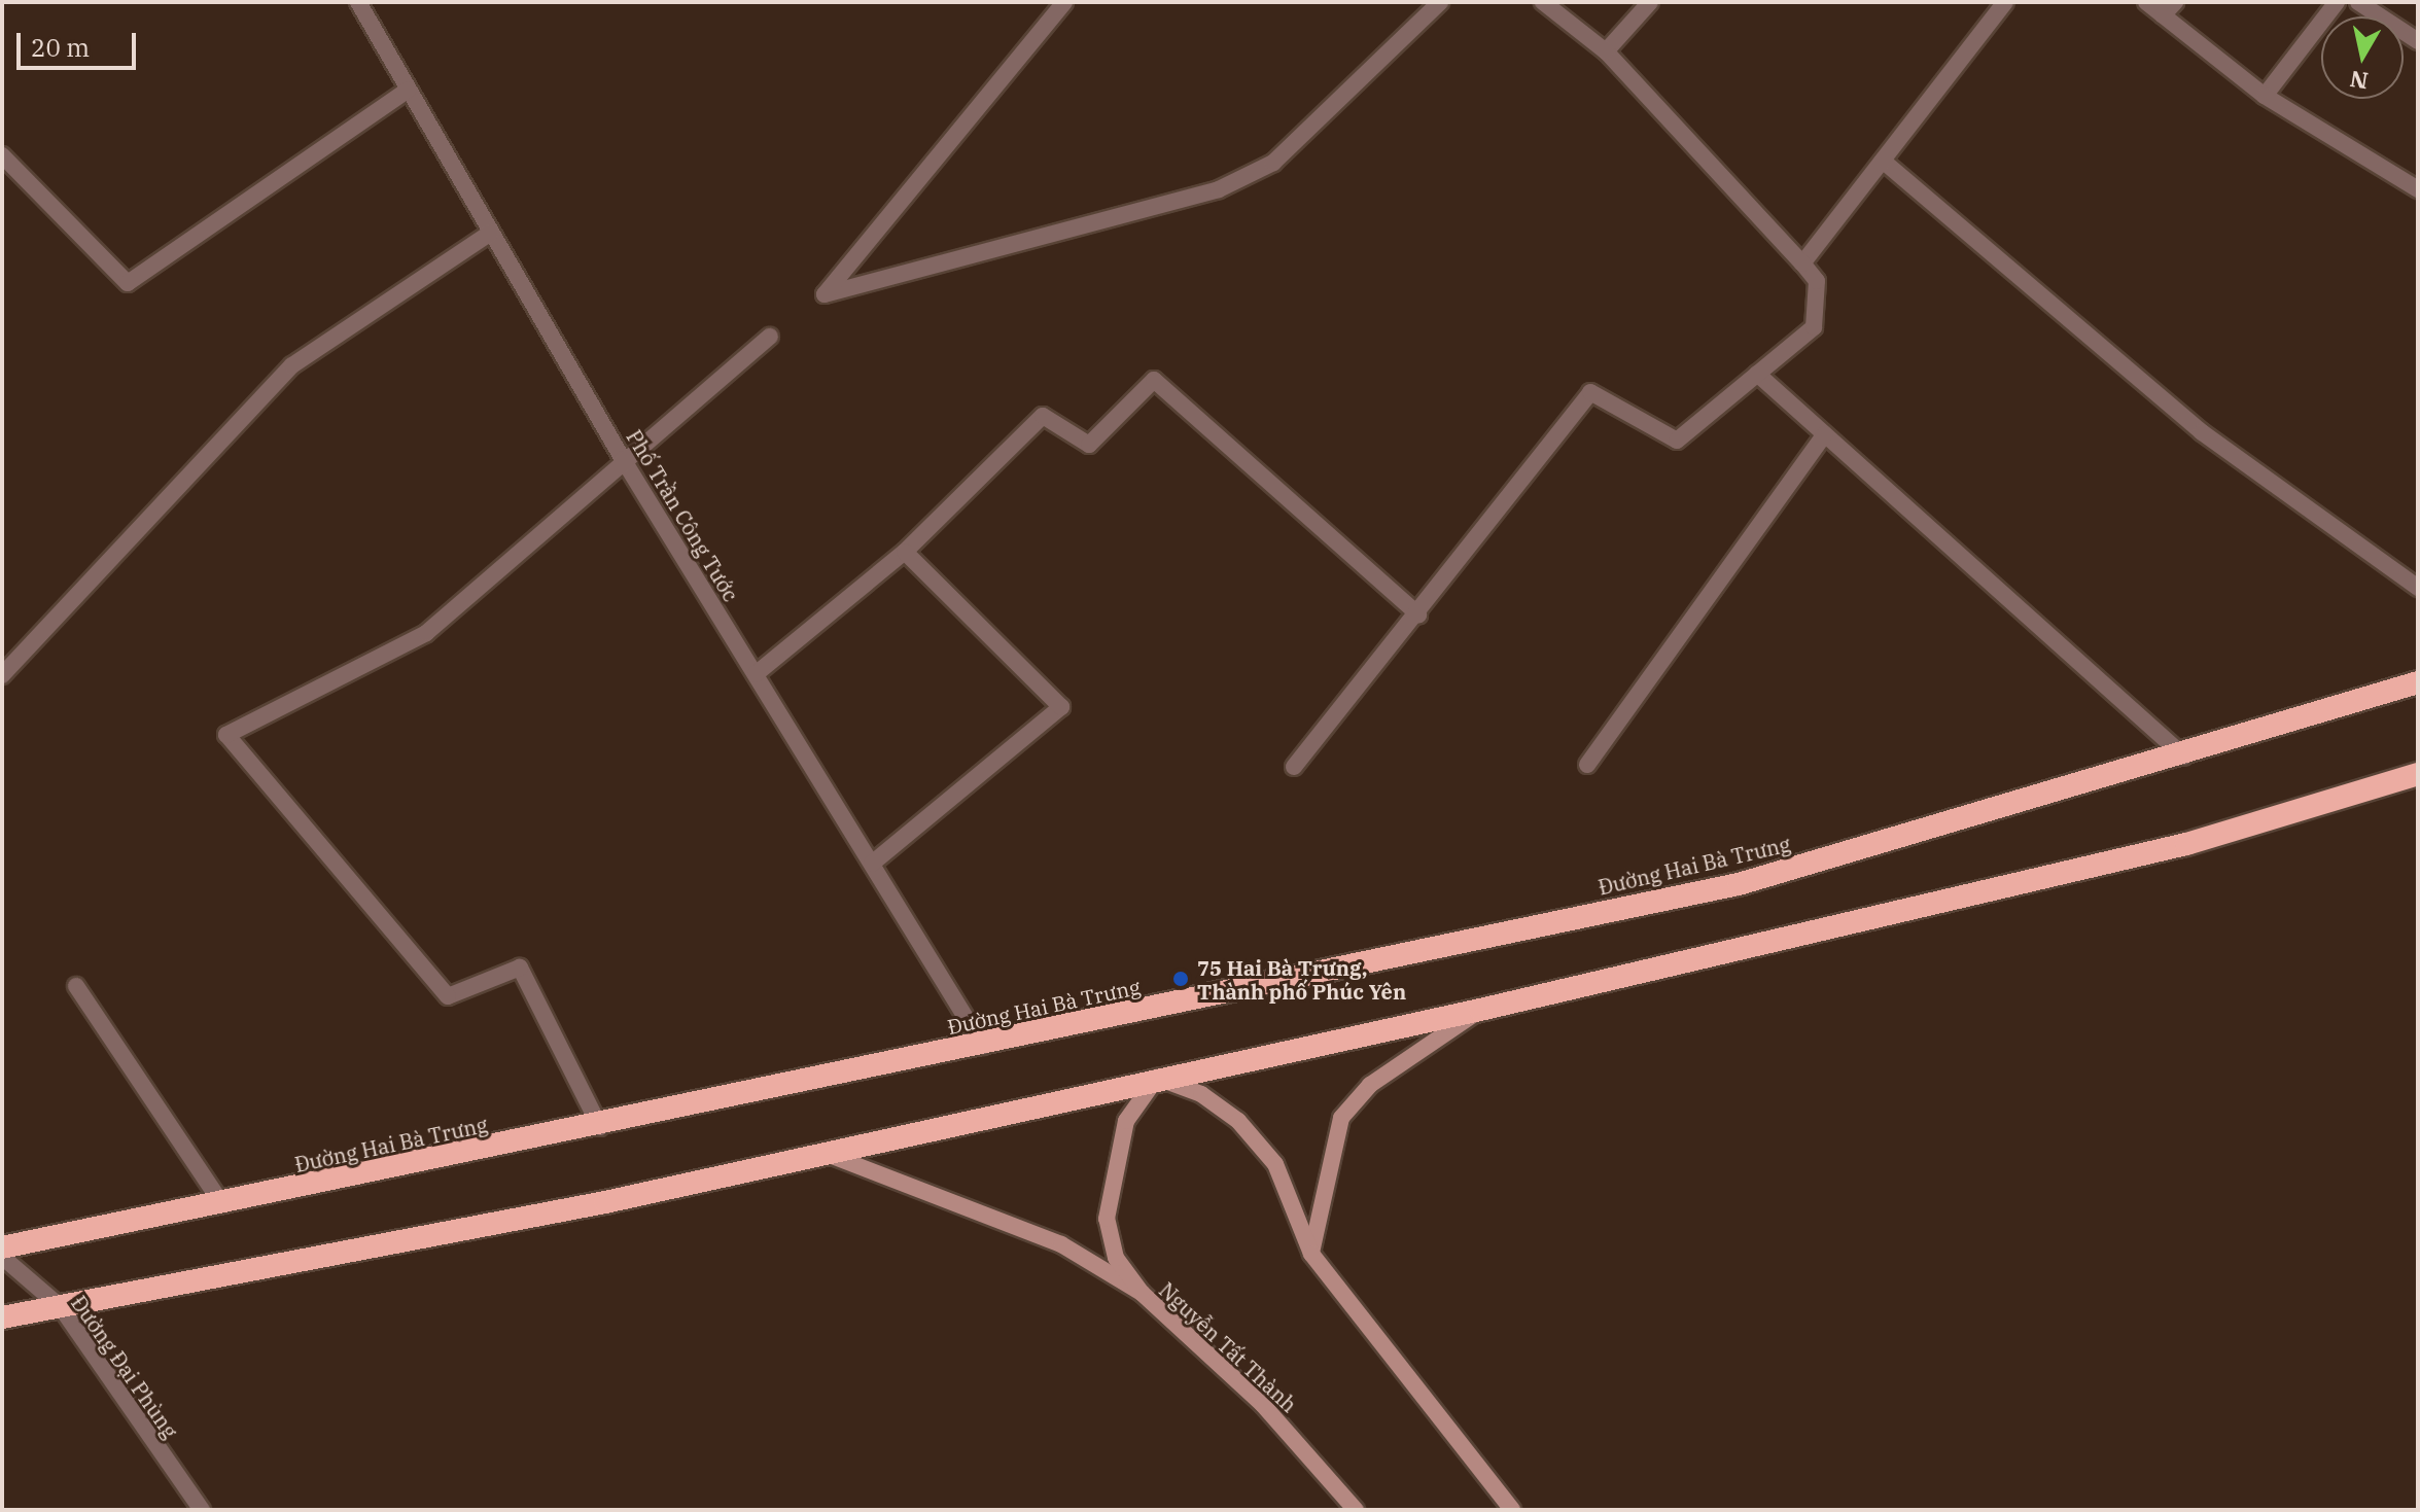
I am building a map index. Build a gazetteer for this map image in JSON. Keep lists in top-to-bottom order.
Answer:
{
  "streets": {
    "highway": ["Đường Hai Bà Trưng"],
    "main road": ["Nguyễn Tất Thành"],
    "street": ["Phố Trần Công Tước", "Đường Đại Phùng"]
  },
  "crossings": [
    ["Phố Trần Công Tước", "Đường Hai Bà Trưng"]
  ],
  "places": ["75 Hai Bà Trưng, Thành phố Phúc Yên"],
  "scale_bar": "20 m",
  "north": "bottom"
}
